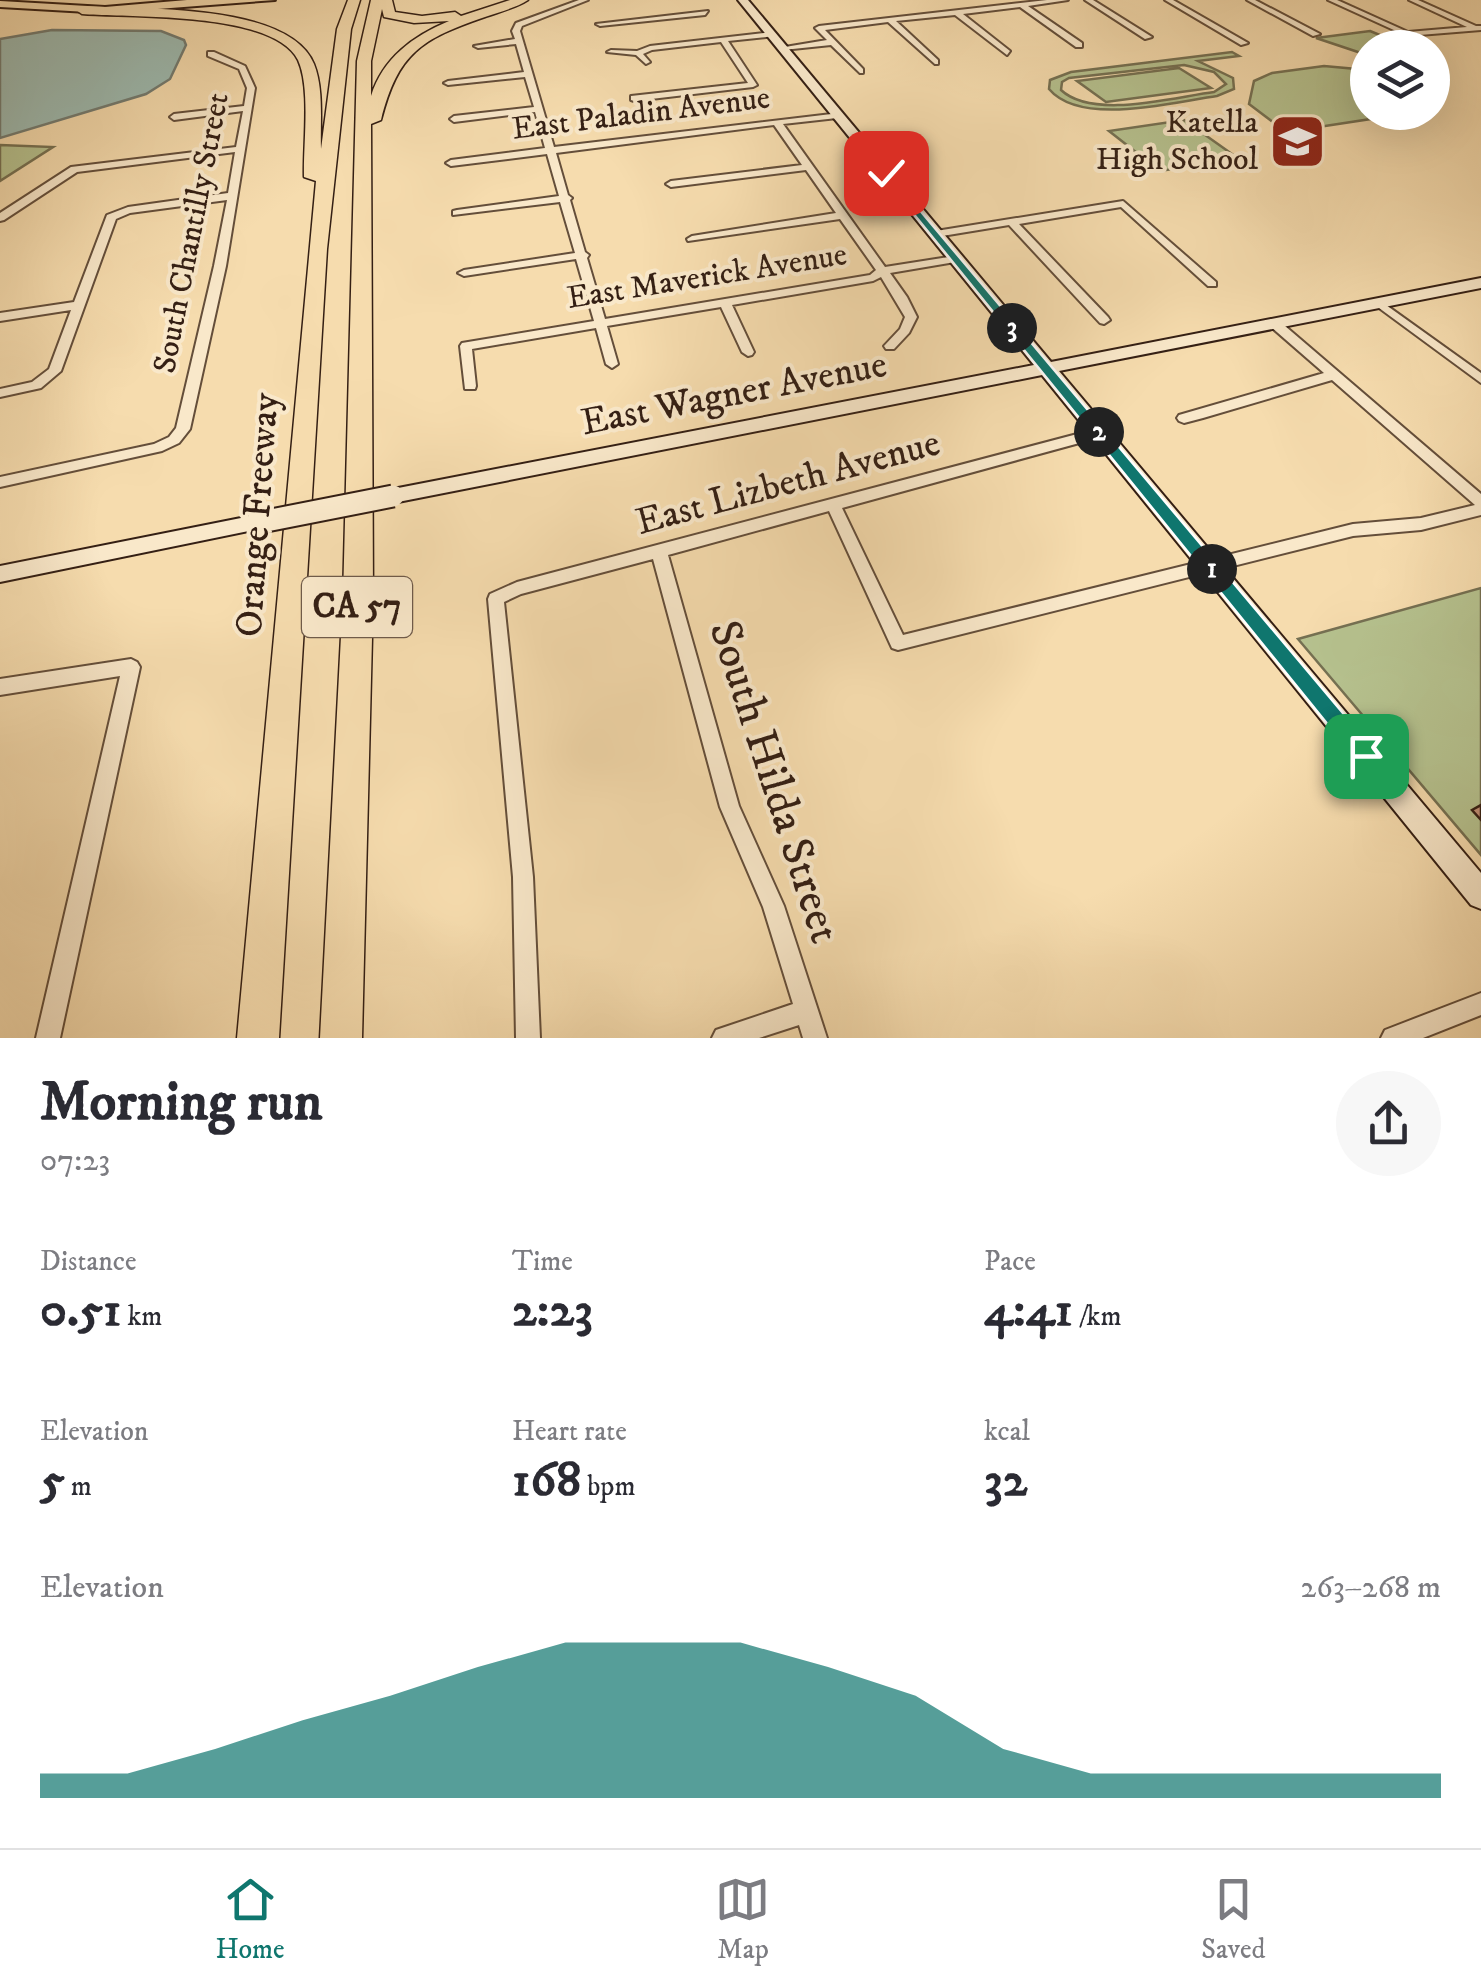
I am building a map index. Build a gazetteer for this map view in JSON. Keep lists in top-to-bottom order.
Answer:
{
  "streets": {
    "highway": ["Orange Freeway", "CA 57"],
    "street": [
      "East Paladin Avenue",
      "South Chantilly Street",
      "East Maverick Avenue",
      "East Wagner Avenue",
      "East Lizbeth Avenue",
      "South Hilda Street"
    ]
  },
  "crossings": [
    ["East Lizbeth Avenue", "South Hilda Street"]
  ],
  "places": {
    "school or university": ["Katella High School"]
  },
  "page": {
    "pins": ["3", "2", "1"],
    "heading": ["Morning run", "07:23"],
    "stats": [
      ["Distance", "0.51 km"],
      ["Time", "2:23"],
      ["Pace", "4:41 /km"],
      ["Elevation", "5 m"],
      ["Heart rate", "168 bpm"],
      ["kcal", "32"]
    ],
    "chart": ["Elevation", "263–268 m"],
    "tabs": ["Home", "Map", "Saved"]
  }
}
